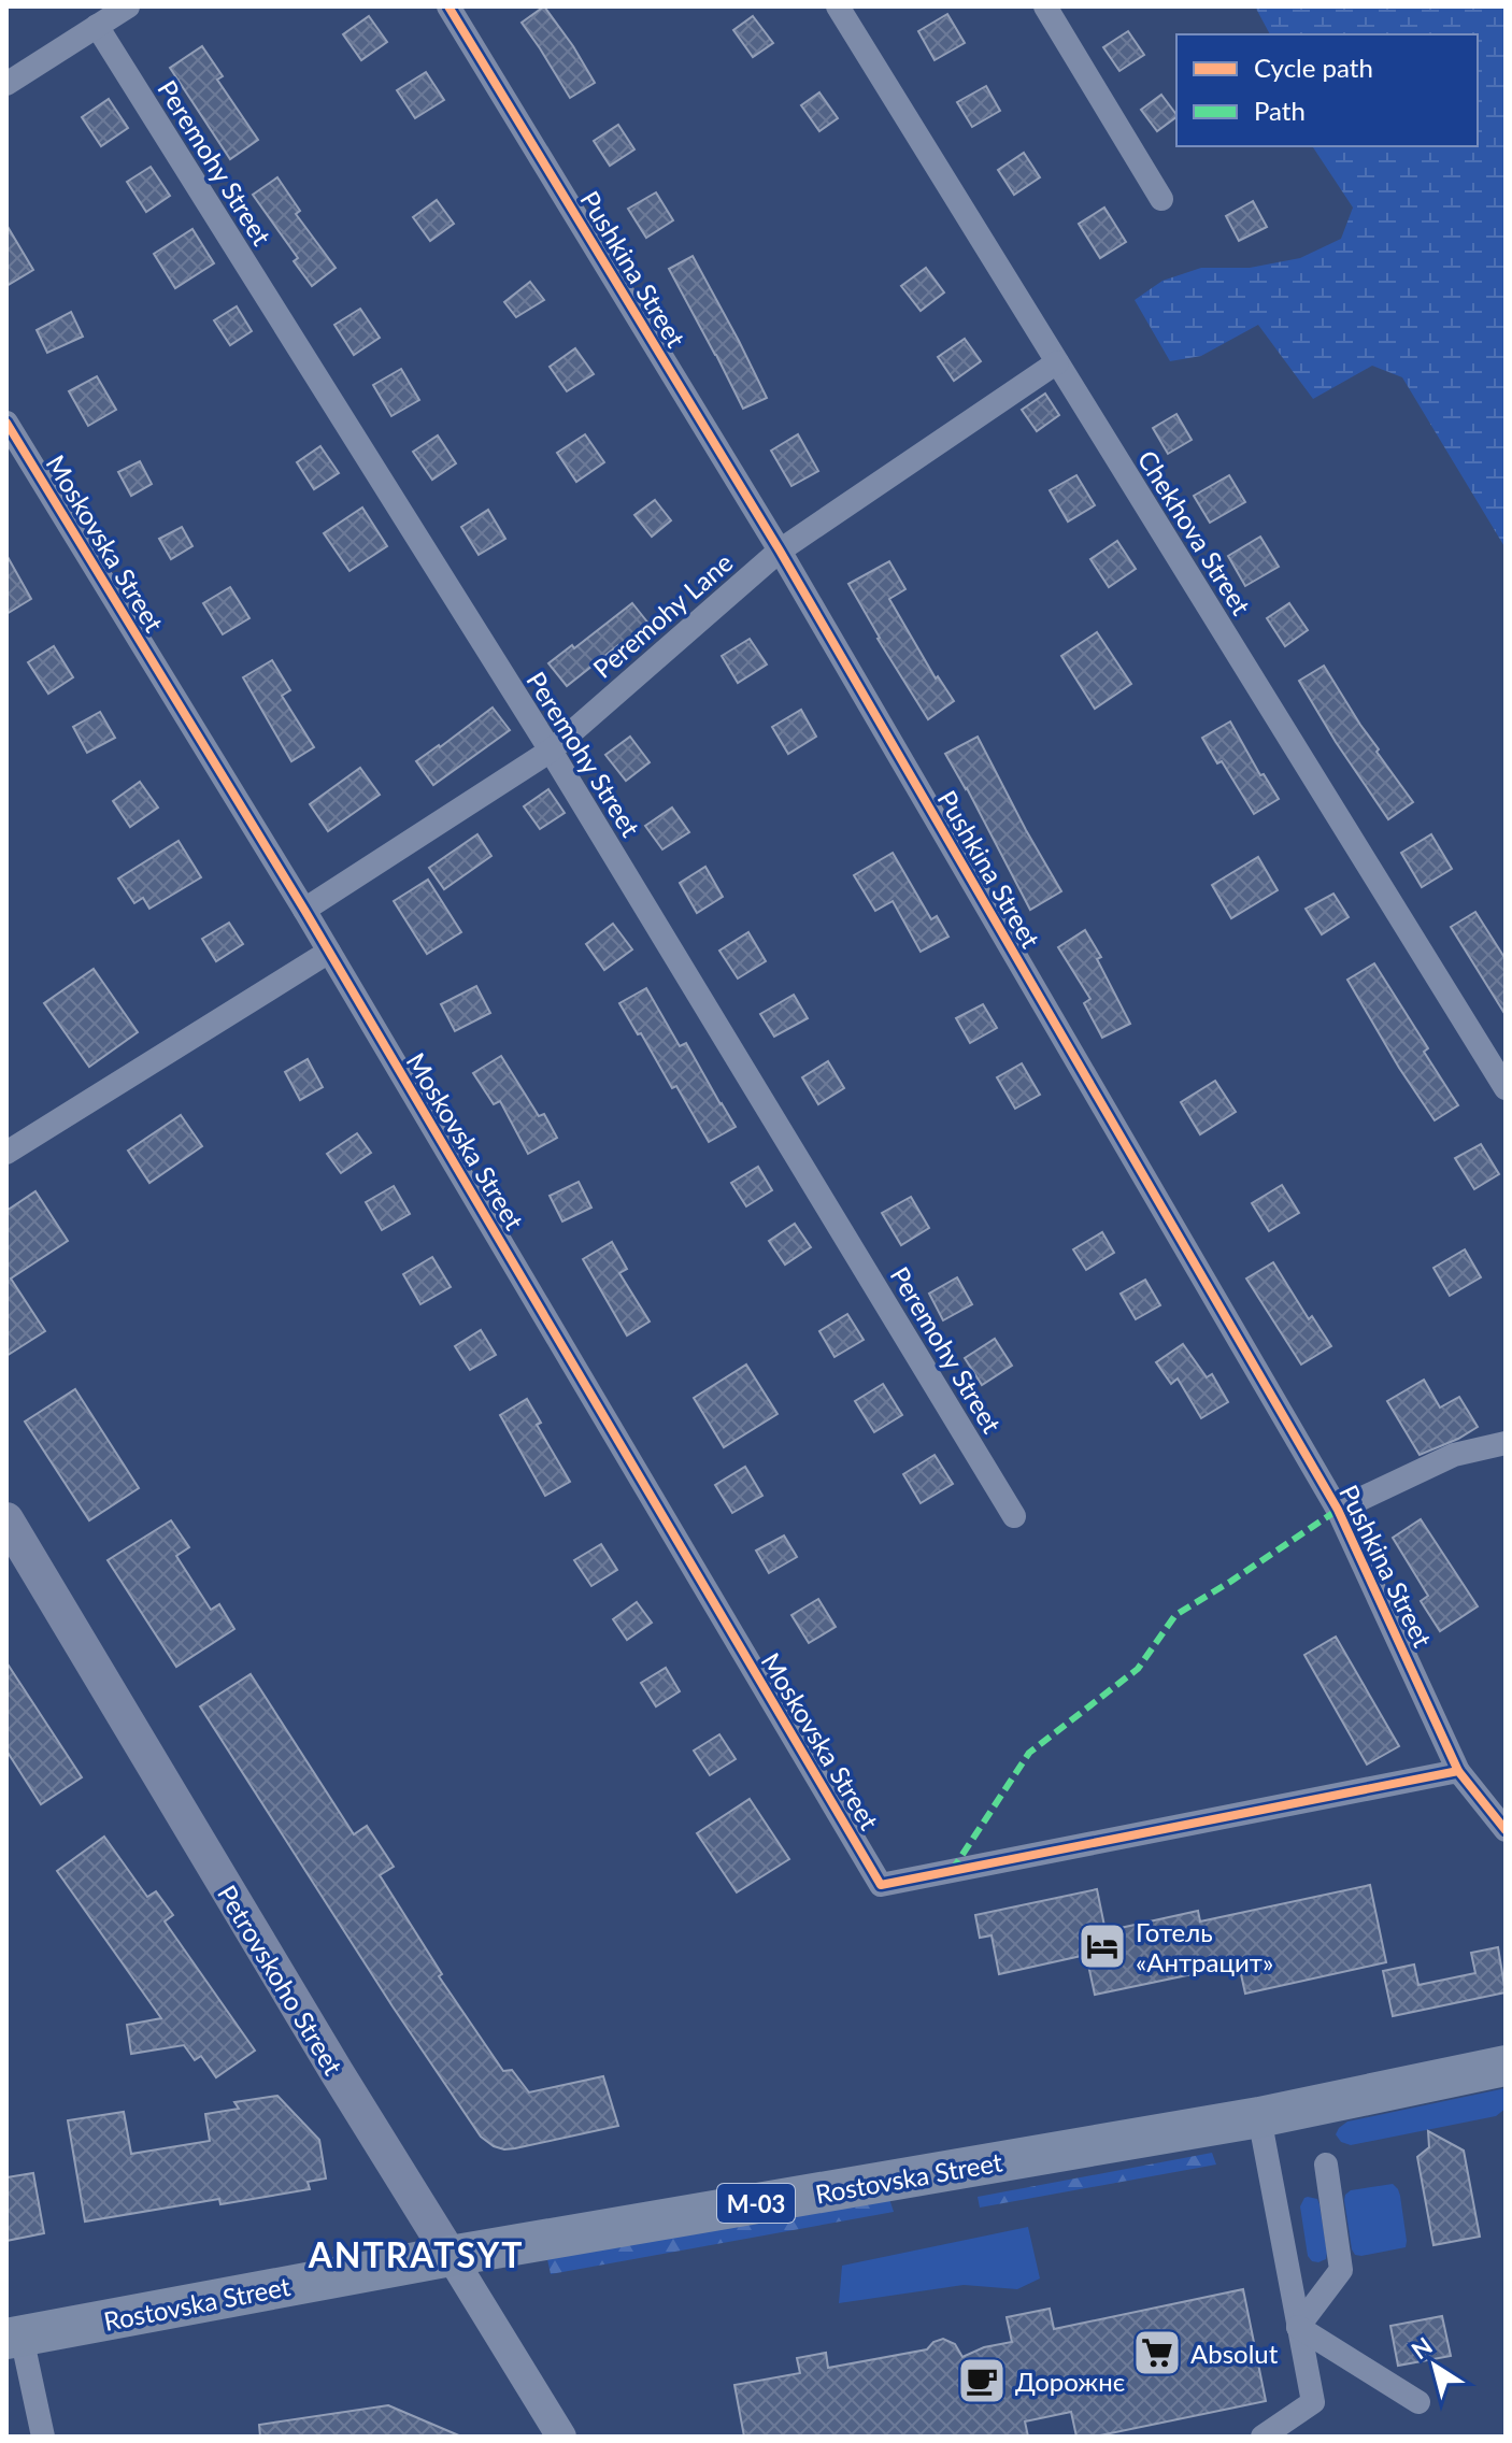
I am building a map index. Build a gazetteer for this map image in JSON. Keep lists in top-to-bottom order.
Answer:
{
  "streets": {
    "highway": ["Rostovska Street", "М-03"],
    "main road": ["Petrovskoho Street"],
    "street": [
      "Peremohy Street",
      "Pushkina Street",
      "Chekhova Street",
      "Moskovska Street",
      "Peremohy Lane"
    ]
  },
  "crossings": [
    ["Peremohy Street", "Peremohy Lane"],
    ["Pushkina Street", "Moskovska Street"],
    ["Pushkina Street", "Peremohy Lane"],
    ["Chekhova Street", "Peremohy Lane"],
    ["Moskovska Street", "Peremohy Lane"],
    ["Petrovskoho Street", "Rostovska Street"]
  ],
  "districts": ["ANTRATSYT"],
  "places": {
    "hotel": ["Готель «Антрацит»"],
    "supermarket": ["Absolut"],
    "cafe": ["Дорожнє"]
  },
  "legend": ["Cycle path", "Path"],
  "north": "top left"
}
